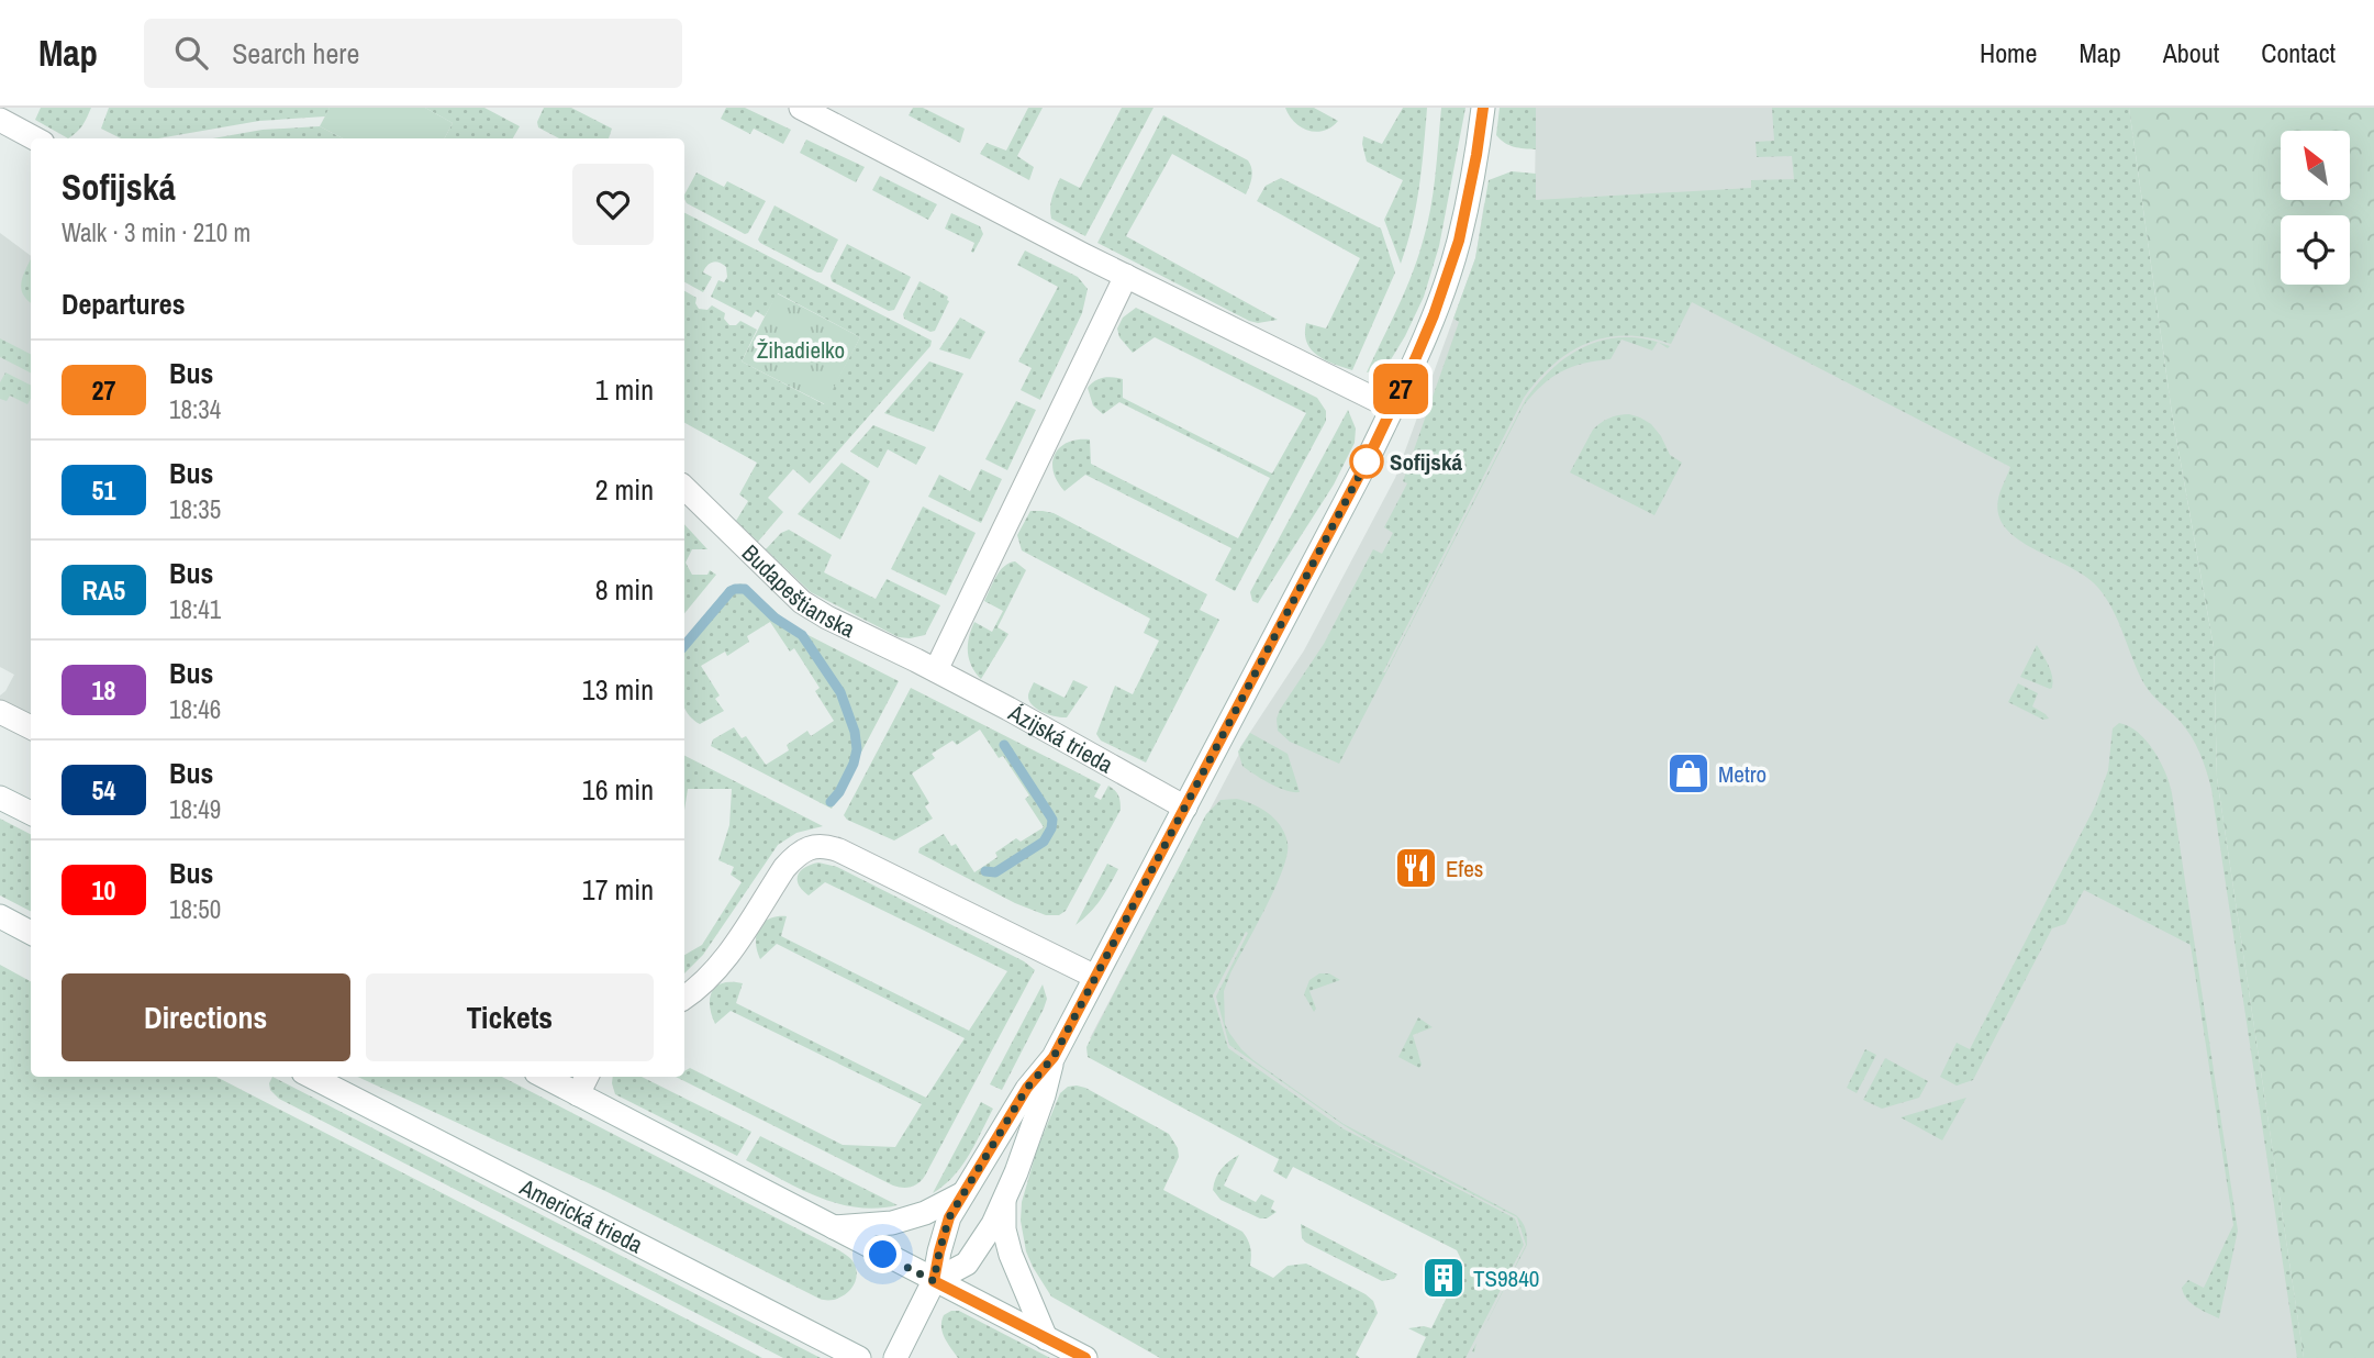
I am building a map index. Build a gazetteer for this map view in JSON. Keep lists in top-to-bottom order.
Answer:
{
  "streets": {
    "street": ["Budapeštianska", "Ázijská trieda", "Americká trieda"]
  },
  "crossings": [
    ["Budapeštianska", "Ázijská trieda"]
  ],
  "parks": ["Žihadielko"],
  "places": {
    "other": ["Sofijská"],
    "shop": ["Metro"],
    "restaurant": ["Efes"],
    "building": ["TS9840"]
  },
  "lines": ["bus line 27"],
  "north": "top left",
  "page": {
    "header": "Map",
    "search": "Search here",
    "nav": [
      "Home",
      "Map",
      "About",
      "Contact"
    ],
    "on_map": "27",
    "heading": [
      ["Sofijská", "Walk · 3 min · 210 m"],
      "Departures"
    ],
    "list": [
      {
        "mark": "27",
        "name": "Bus",
        "note": "18:34",
        "value": "1 min"
      },
      {
        "mark": "51",
        "name": "Bus",
        "note": "18:35",
        "value": "2 min"
      },
      {
        "mark": "RA5",
        "name": "Bus",
        "note": "18:41",
        "value": "8 min"
      },
      {
        "mark": "18",
        "name": "Bus",
        "note": "18:46",
        "value": "13 min"
      },
      {
        "mark": "54",
        "name": "Bus",
        "note": "18:49",
        "value": "16 min"
      },
      {
        "mark": "10",
        "name": "Bus",
        "note": "18:50",
        "value": "17 min"
      }
    ],
    "buttons": ["Directions", "Tickets"]
  }
}
